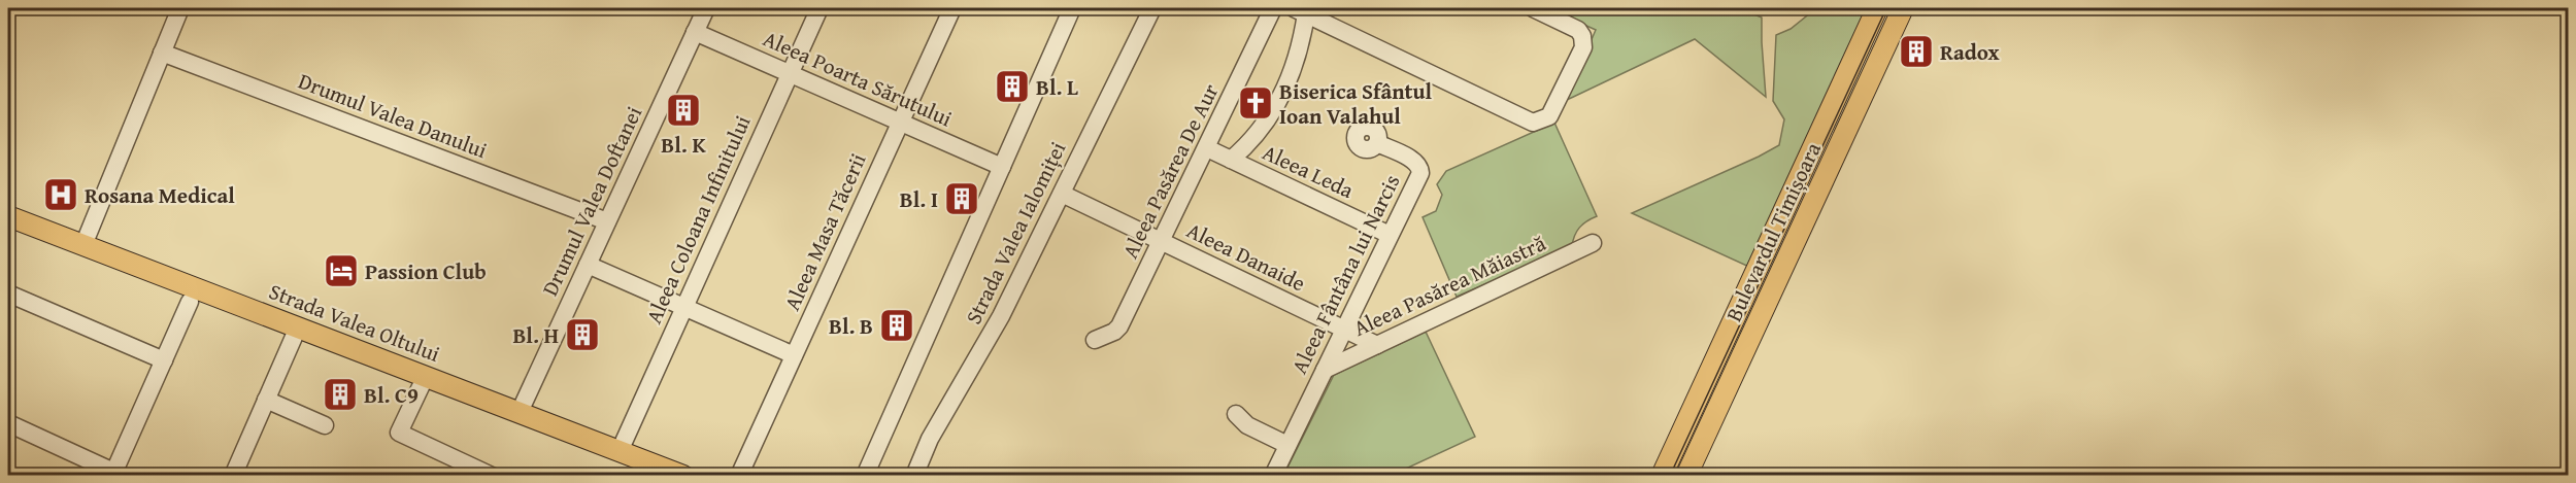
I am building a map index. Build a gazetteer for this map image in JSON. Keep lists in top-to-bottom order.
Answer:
{
  "streets": {
    "main road": ["Bulevardul Timișoara", "Strada Valea Oltului"],
    "street": [
      "Aleea Poarta Sărutului",
      "Drumul Valea Danului",
      "Aleea Pasărea De Aur",
      "Aleea Leda",
      "Drumul Valea Doftanei",
      "Aleea Coloana Infinitului",
      "Aleea Masa Tăcerii",
      "Strada Valea Ialomiței",
      "Aleea Danaide",
      "Aleea Fântâna lui Narcis",
      "Aleea Pasărea Măiastră"
    ]
  },
  "crossings": [
    ["Aleea Poarta Sărutului", "Drumul Valea Doftanei"],
    ["Aleea Poarta Sărutului", "Aleea Coloana Infinitului"],
    ["Aleea Poarta Sărutului", "Aleea Masa Tăcerii"],
    ["Drumul Valea Danului", "Drumul Valea Doftanei"],
    ["Aleea Pasărea De Aur", "Aleea Leda"],
    ["Aleea Pasărea De Aur", "Aleea Danaide"],
    ["Aleea Leda", "Aleea Fântâna lui Narcis"],
    ["Drumul Valea Doftanei", "Strada Valea Oltului"],
    ["Aleea Coloana Infinitului", "Strada Valea Oltului"],
    ["Strada Valea Ialomiței", "Aleea Danaide"],
    ["Aleea Danaide", "Aleea Fântâna lui Narcis"],
    ["Aleea Danaide", "Aleea Pasărea Măiastră"],
    ["Aleea Fântâna lui Narcis", "Aleea Pasărea Măiastră"]
  ],
  "places": {
    "building": [
      "Radox",
      "Bl. L",
      "Bl. K",
      "Bl. I",
      "Bl. B",
      "Bl. H",
      "Bl. C9"
    ],
    "church": ["Biserica Sfântul Ioan Valahul"],
    "hospital": ["Rosana Medical"],
    "hotel": ["Passion Club"]
  }
}
